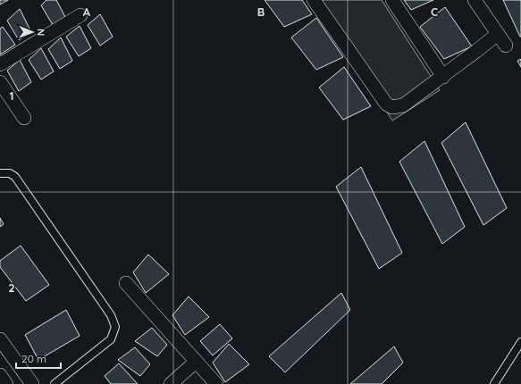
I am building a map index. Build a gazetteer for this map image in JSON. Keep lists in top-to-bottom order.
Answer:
{
  "scale_bar": "20 m",
  "north": "right",
  "grid": {
    "columns": ["A", "B", "C"],
    "rows": ["1", "2"]
  }
}
